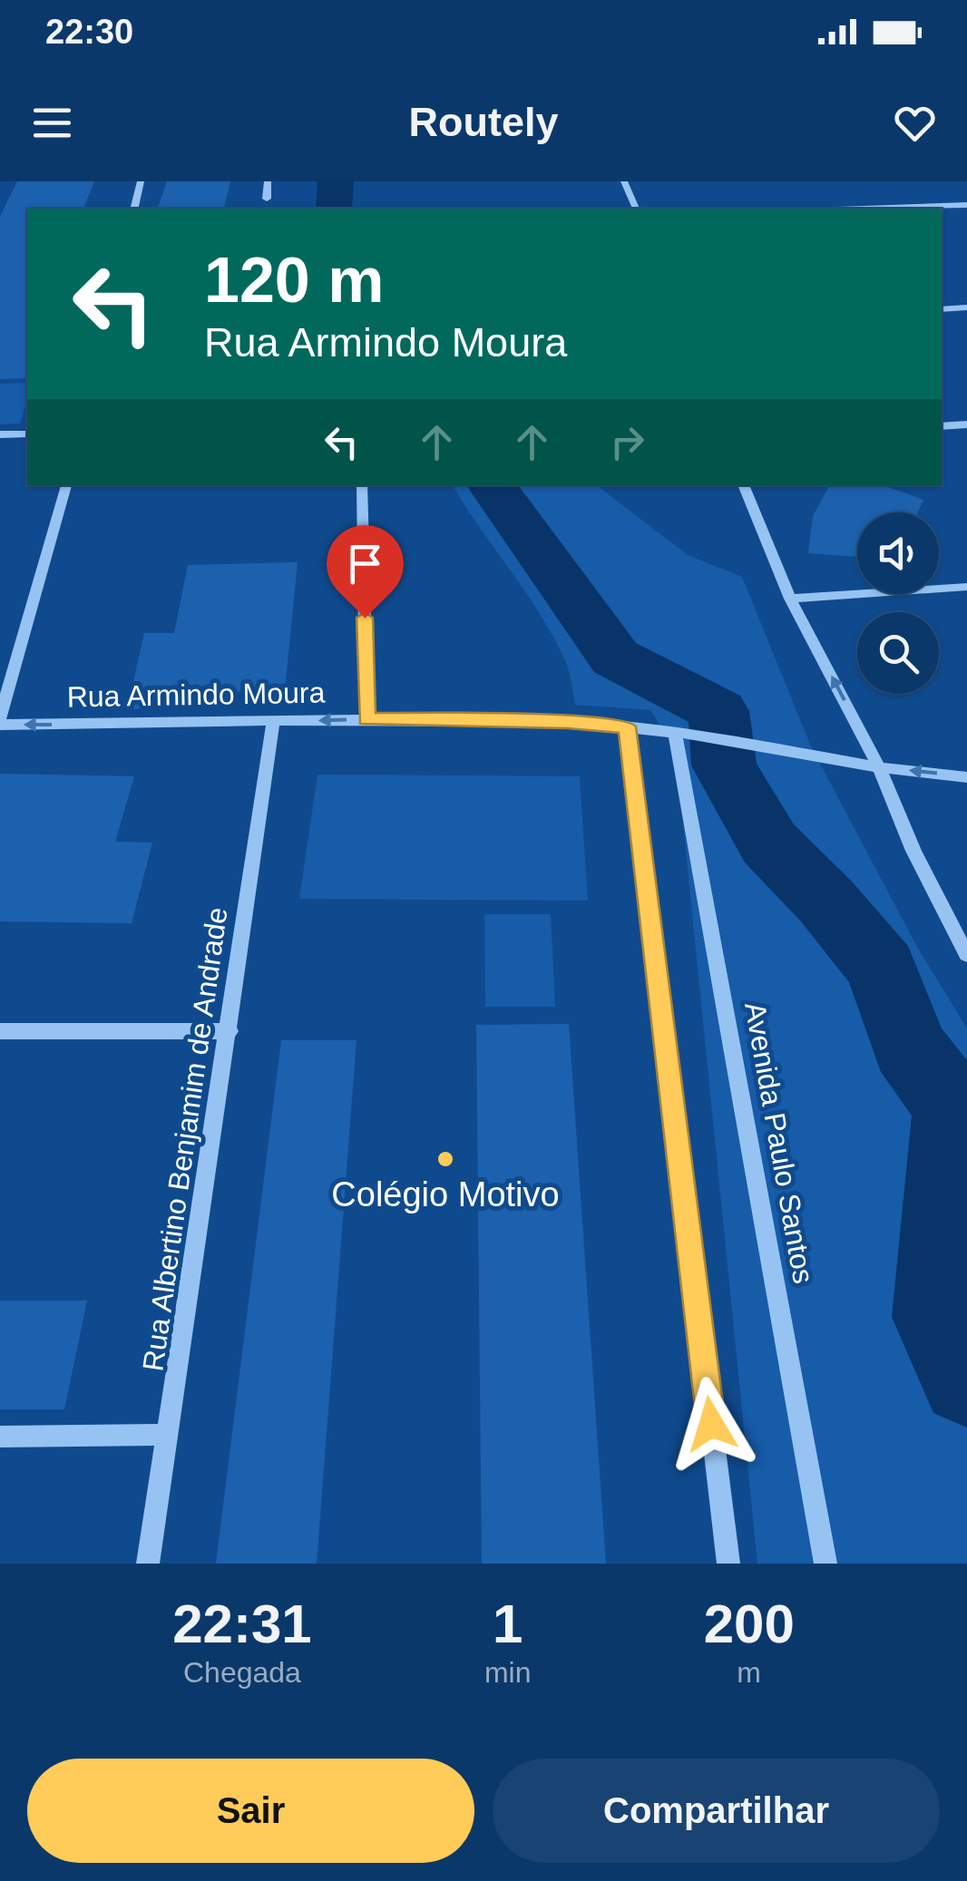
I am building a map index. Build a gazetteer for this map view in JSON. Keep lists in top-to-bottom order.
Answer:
{
  "streets": {
    "street": ["Rua Armindo Moura", "Rua Albertino Benjamim de Andrade", "Avenida Paulo Santos"]
  },
  "crossings": [
    ["Rua Armindo Moura", "Rua Albertino Benjamim de Andrade"],
    ["Rua Armindo Moura", "Avenida Paulo Santos"]
  ],
  "one_way": ["Rua Armindo Moura"],
  "places": ["Colégio Motivo"],
  "page": {
    "status": "22:30",
    "header": "Routely",
    "turn": ["120 m", "Rua Armindo Moura"],
    "eta": [
      "22:31",
      "Chegada",
      "1",
      "min",
      "200",
      "m"
    ],
    "buttons": ["Sair", "Compartilhar"]
  }
}
